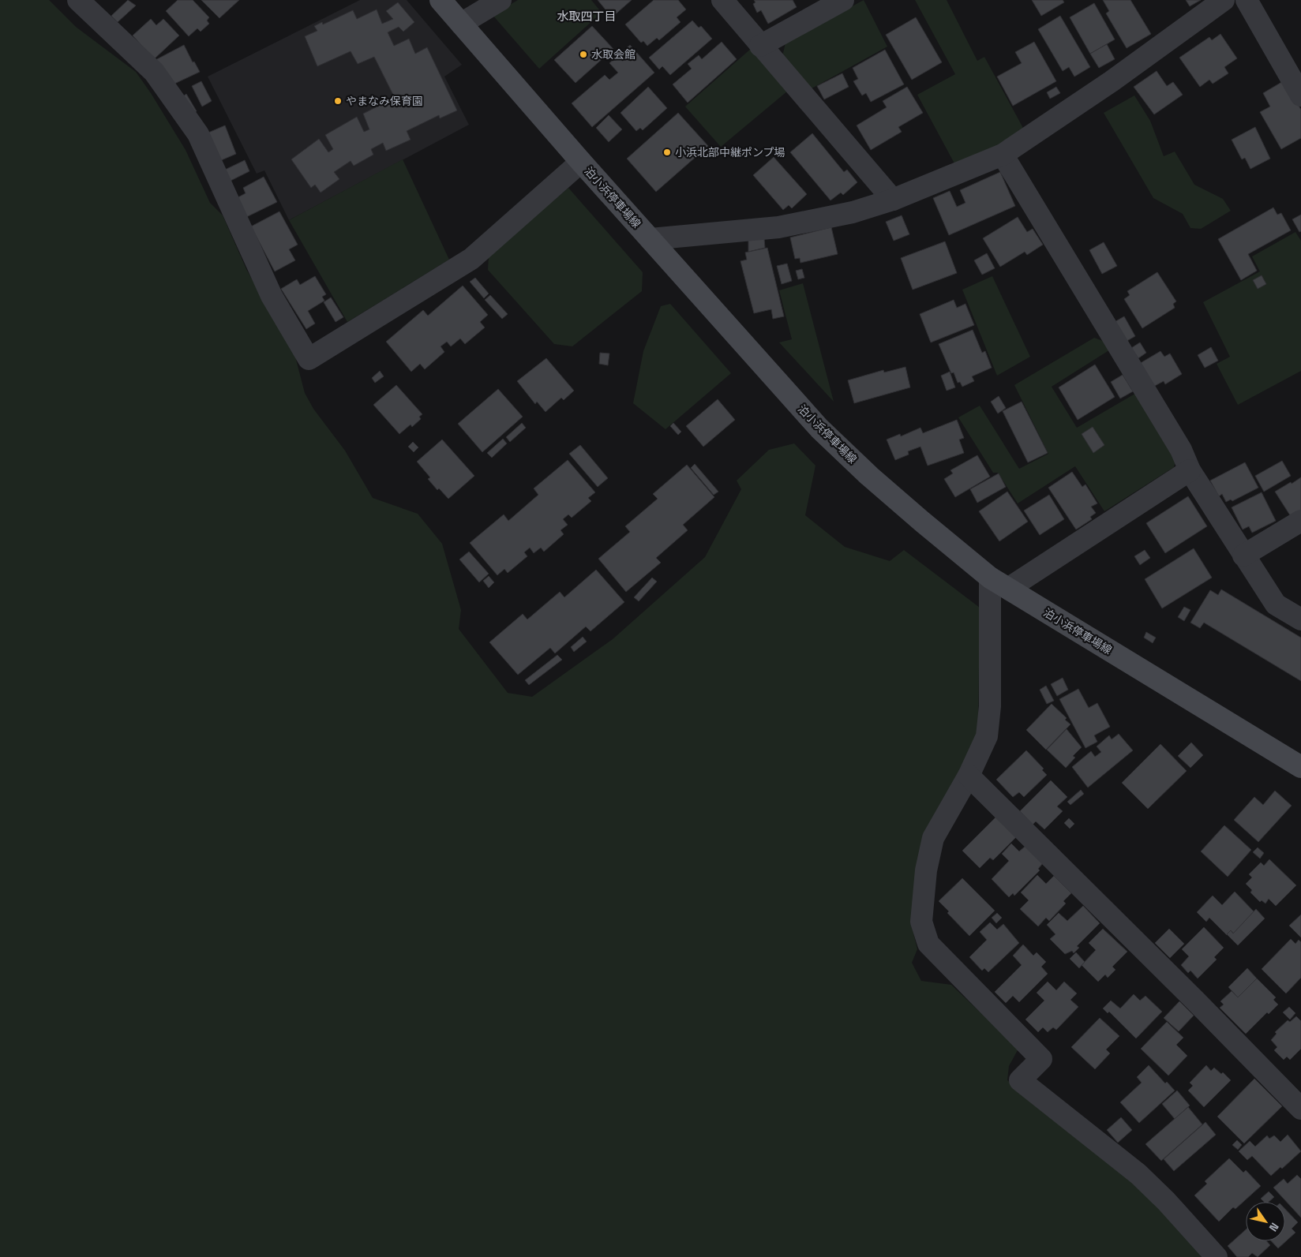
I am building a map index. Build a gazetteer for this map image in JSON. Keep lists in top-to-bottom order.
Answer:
{
  "streets": {
    "main road": ["泊小浜停車場線"]
  },
  "districts": ["水取四丁目"],
  "places": ["水取会館", "やまなみ保育園", "小浜北部中継ポンプ場"],
  "north": "bottom right"
}
